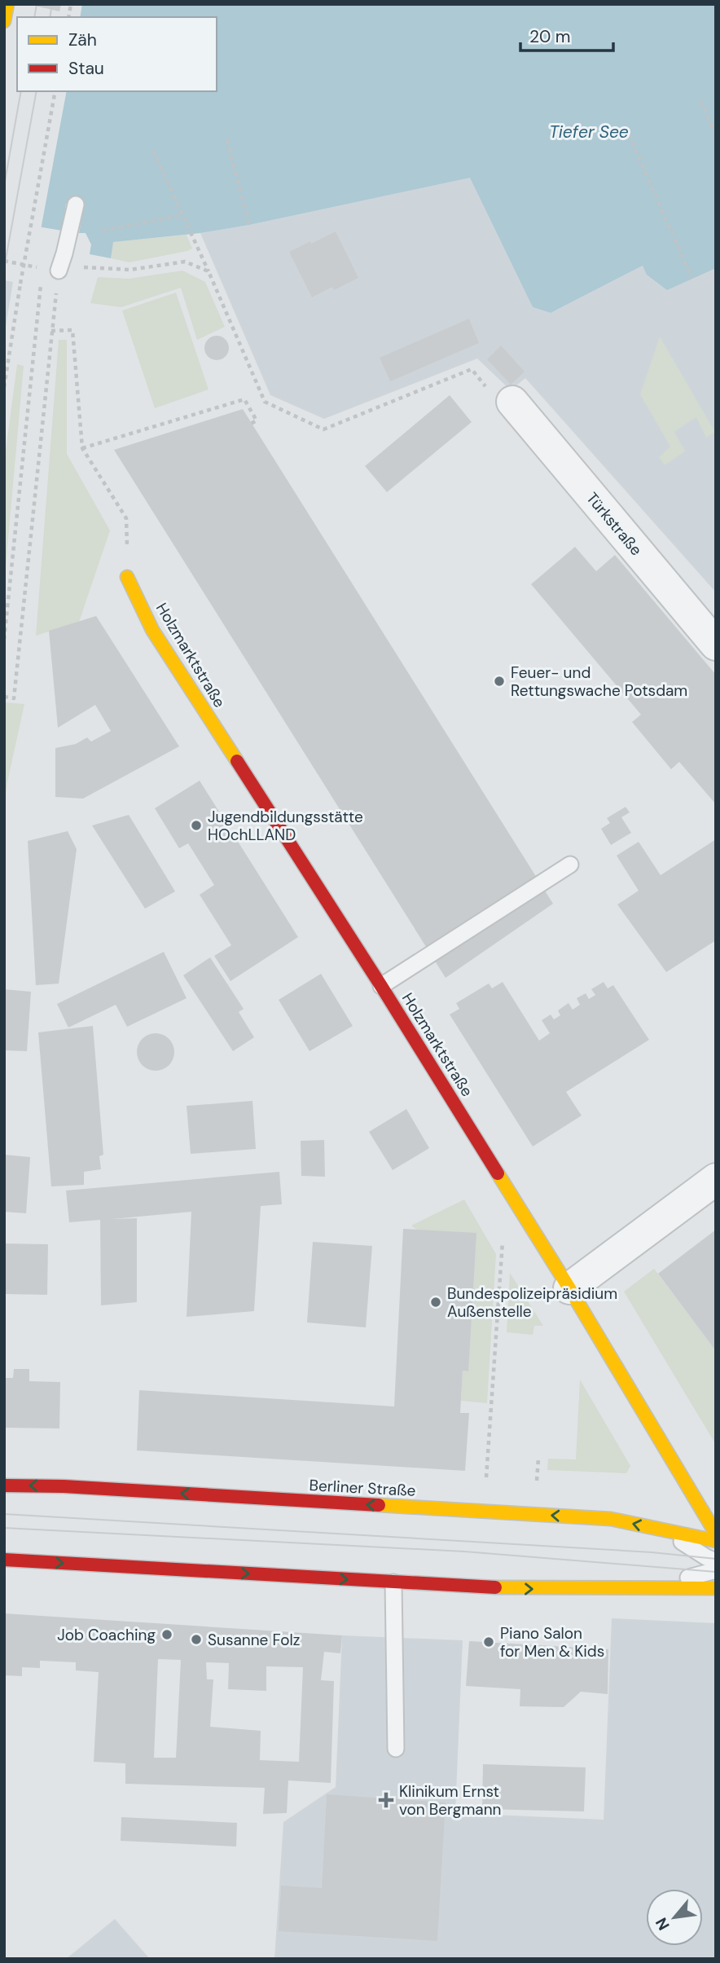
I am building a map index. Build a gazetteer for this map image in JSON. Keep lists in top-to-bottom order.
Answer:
{
  "streets": {
    "main road": ["Holzmarktstraße", "Berliner Straße"],
    "street": ["Türkstraße"]
  },
  "water": ["Tiefer See"],
  "places": {
    "other": [
      "Feuer- und Rettungswache Potsdam",
      "Jugendbildungsstätte HOchLLAND",
      "Bundespolizeipräsidium Außenstelle",
      "Job Coaching",
      "Susanne Folz",
      "Piano Salon for Men & Kids"
    ],
    "health": ["Klinikum Ernst von Bergmann"]
  },
  "legend": ["Zäh", "Stau"],
  "scale_bar": "20 m",
  "north": "bottom left"
}
